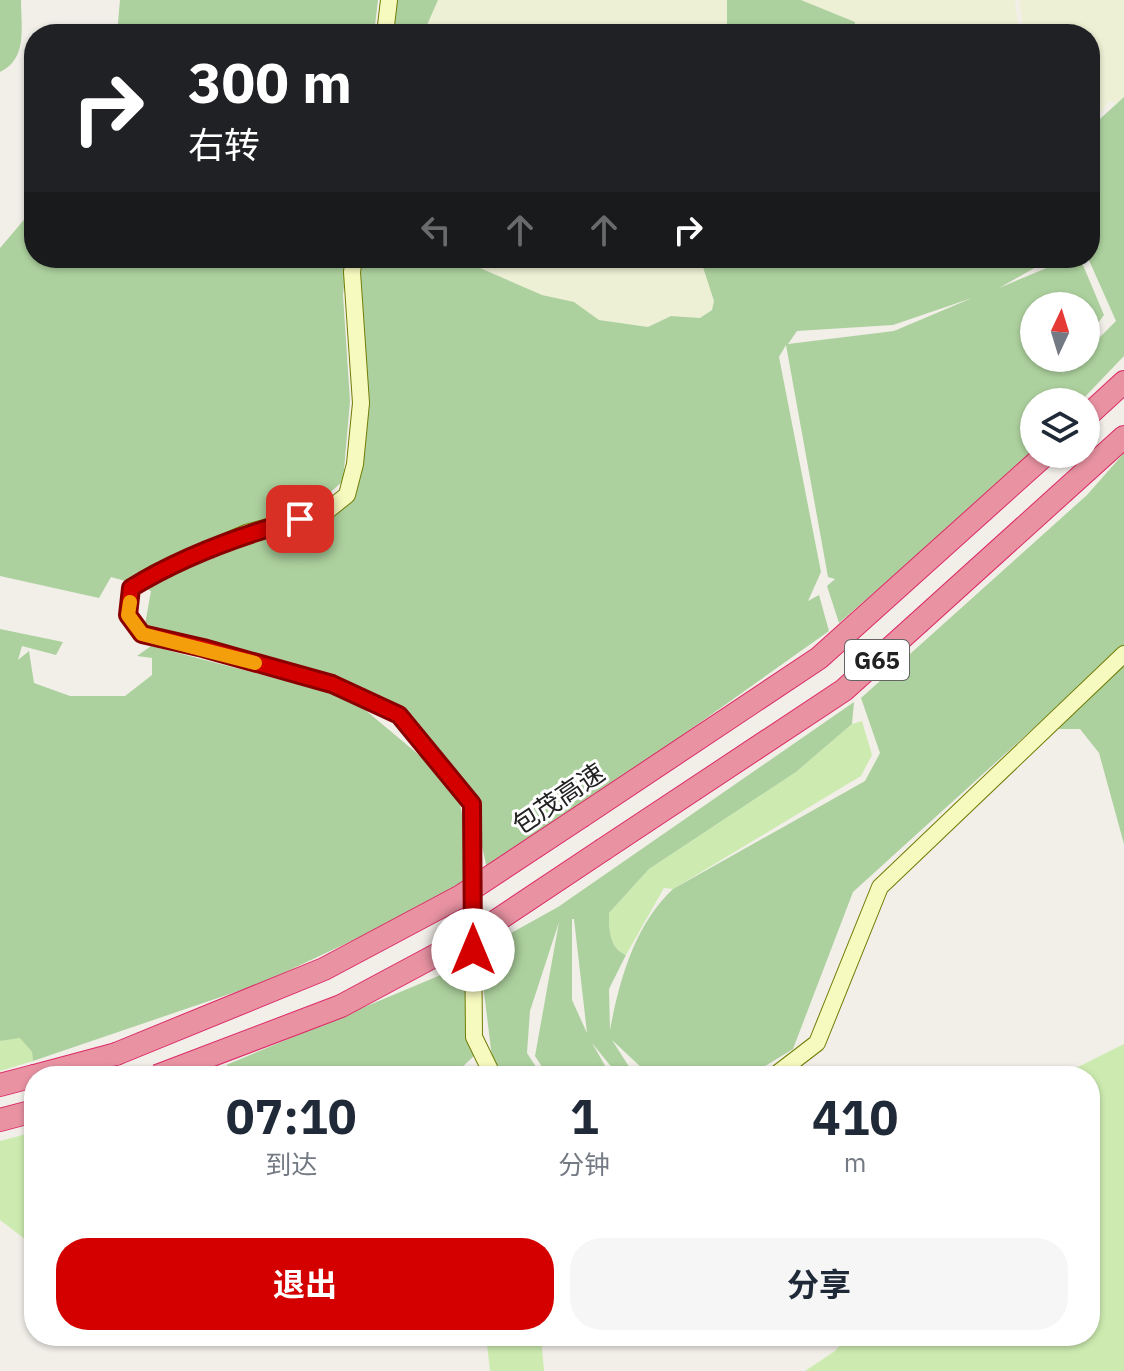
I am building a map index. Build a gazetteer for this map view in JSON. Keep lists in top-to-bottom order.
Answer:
{
  "streets": {
    "highway": ["G65", "包茂高速"]
  },
  "north": "top",
  "page": {
    "turn": ["300 m", "右转"],
    "eta": [
      "07:10",
      "到达",
      "1",
      "分钟",
      "410",
      "m"
    ],
    "buttons": ["退出", "分享"]
  }
}
